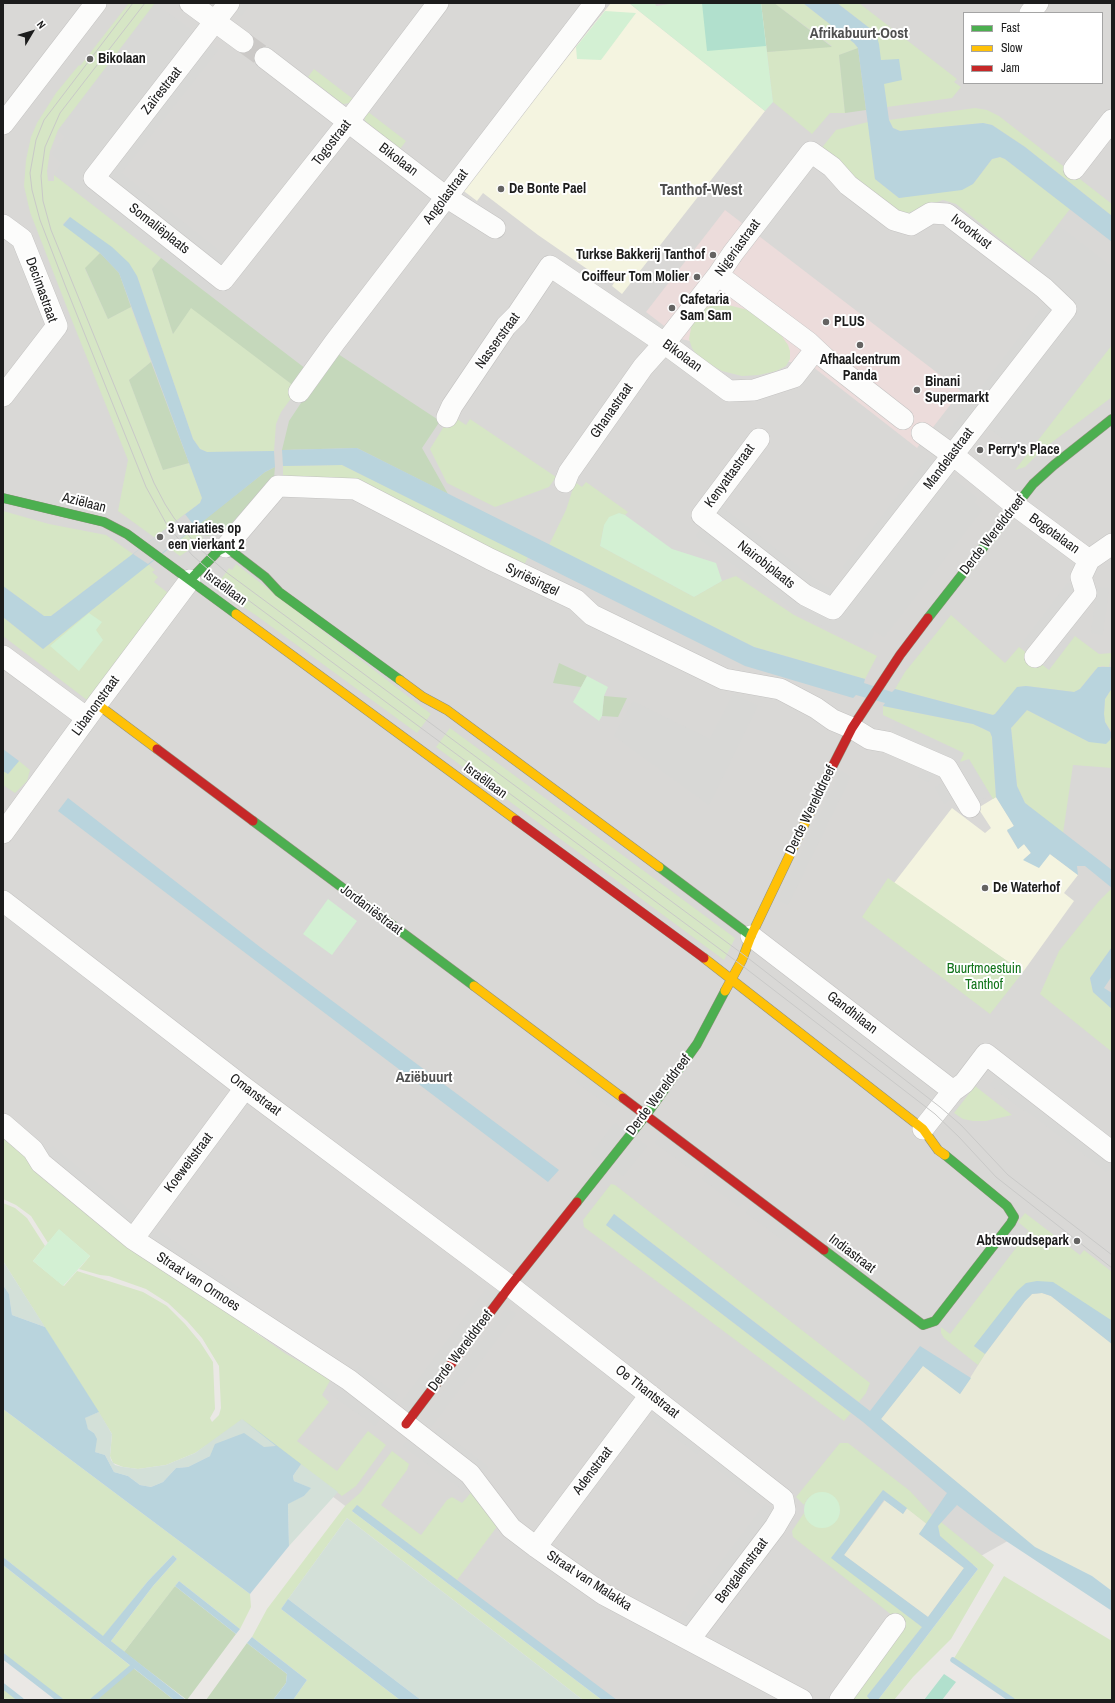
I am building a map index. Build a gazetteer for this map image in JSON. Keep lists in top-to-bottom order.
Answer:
{
  "streets": {
    "street": [
      "Zaïrestraat",
      "Togostraat",
      "Bikolaan",
      "Angolastraat",
      "Somaliëplaats",
      "Ivoorkust",
      "Nigeriastraat",
      "Decimastraat",
      "Nasserstraat",
      "Ghanastraat",
      "Mandelastraat",
      "Kenyattastraat",
      "Aziëlaan",
      "Bogotalaan",
      "Derde Werelddreef",
      "Nairobiplaats",
      "Syriësingel",
      "Israëllaan",
      "Libanonstraat",
      "Jordaniëstraat",
      "Gandhilaan",
      "Omanstraat",
      "Koeweitstraat",
      "Indiastraat",
      "Straat van Ormoes",
      "Oe Thantstraat",
      "Adenstraat",
      "Bengalenstraat",
      "Straat van Malakka"
    ]
  },
  "crossings": [
    ["Zaïrestraat", "Somaliëplaats"],
    ["Togostraat", "Bikolaan"],
    ["Togostraat", "Somaliëplaats"],
    ["Bikolaan", "Angolastraat"],
    ["Bikolaan", "Nigeriastraat"],
    ["Bikolaan", "Nasserstraat"],
    ["Bikolaan", "Ghanastraat"],
    ["Ivoorkust", "Nigeriastraat"],
    ["Ivoorkust", "Mandelastraat"],
    ["Nigeriastraat", "Ghanastraat"],
    ["Mandelastraat", "Nairobiplaats"],
    ["Kenyattastraat", "Nairobiplaats"],
    ["Aziëlaan", "Israëllaan"],
    ["Aziëlaan", "Libanonstraat"],
    ["Bogotalaan", "Derde Werelddreef"],
    ["Derde Werelddreef", "Syriësingel"],
    ["Derde Werelddreef", "Israëllaan"],
    ["Derde Werelddreef", "Jordaniëstraat"],
    ["Derde Werelddreef", "Gandhilaan"],
    ["Derde Werelddreef", "Omanstraat"],
    ["Derde Werelddreef", "Indiastraat"],
    ["Derde Werelddreef", "Straat van Ormoes"],
    ["Derde Werelddreef", "Oe Thantstraat"],
    ["Derde Werelddreef", "Straat van Malakka"],
    ["Syriësingel", "Israëllaan"],
    ["Israëllaan", "Libanonstraat"],
    ["Libanonstraat", "Jordaniëstraat"],
    ["Jordaniëstraat", "Indiastraat"],
    ["Omanstraat", "Koeweitstraat"],
    ["Omanstraat", "Oe Thantstraat"],
    ["Koeweitstraat", "Straat van Ormoes"],
    ["Straat van Ormoes", "Straat van Malakka"],
    ["Oe Thantstraat", "Adenstraat"],
    ["Oe Thantstraat", "Bengalenstraat"],
    ["Adenstraat", "Straat van Malakka"],
    ["Bengalenstraat", "Straat van Malakka"]
  ],
  "districts": ["Afrikabuurt-Oost", "Tanthof-West", "Aziëbuurt"],
  "parks": ["Buurtmoestuin Tanthof"],
  "places": [
    "Bikolaan",
    "De Bonte Pael",
    "Turkse Bakkerij Tanthof",
    "Coiffeur Tom Molier",
    "Cafetaria Sam Sam",
    "PLUS",
    "Afhaalcentrum Panda",
    "Binani Supermarkt",
    "Perry's Place",
    "3 variaties op een vierkant 2",
    "De Waterhof",
    "Abtswoudsepark"
  ],
  "legend": ["Fast", "Slow", "Jam"],
  "north": "top right"
}
